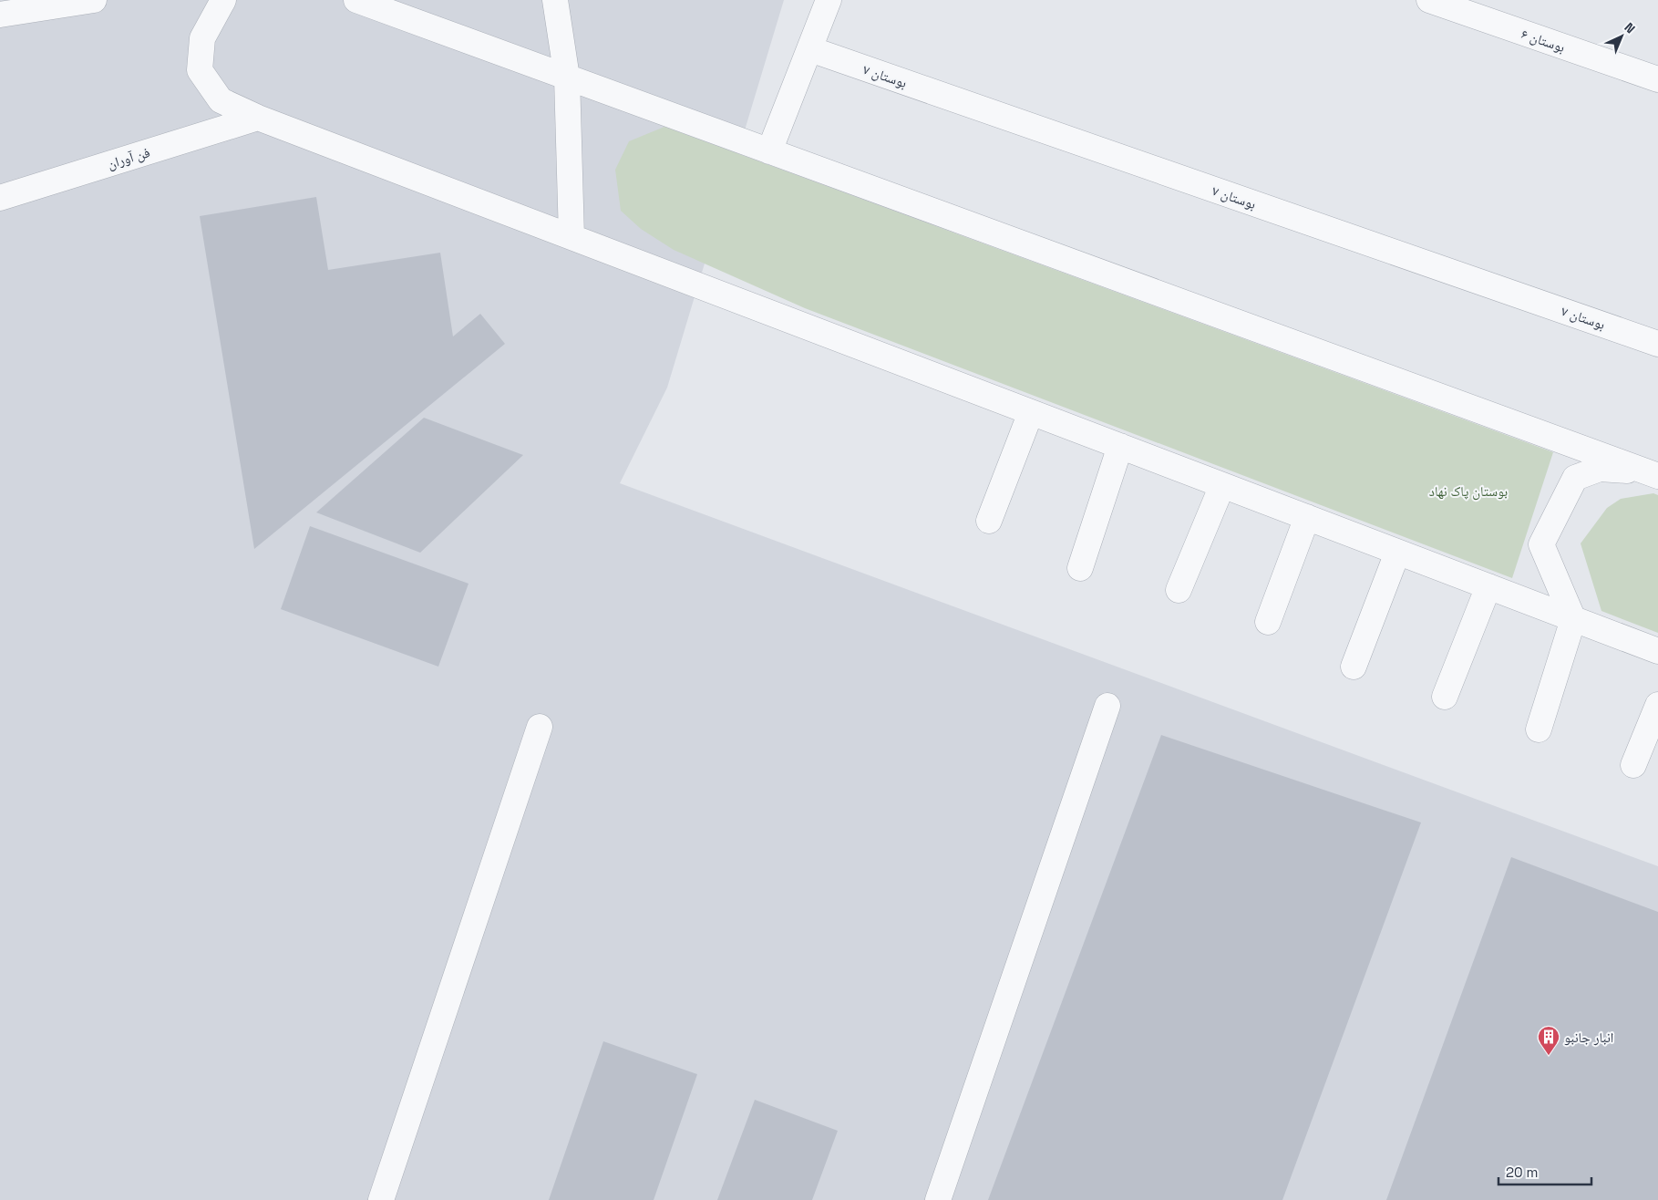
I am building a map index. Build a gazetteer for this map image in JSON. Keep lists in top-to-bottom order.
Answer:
{
  "streets": {
    "street": ["بوستان ۶", "بوستان ۷", "فن آوران"]
  },
  "parks": ["بوستان پاک نهاد"],
  "places": {
    "building": ["انبار جانبو"]
  },
  "scale_bar": "20 m",
  "north": "top right"
}
